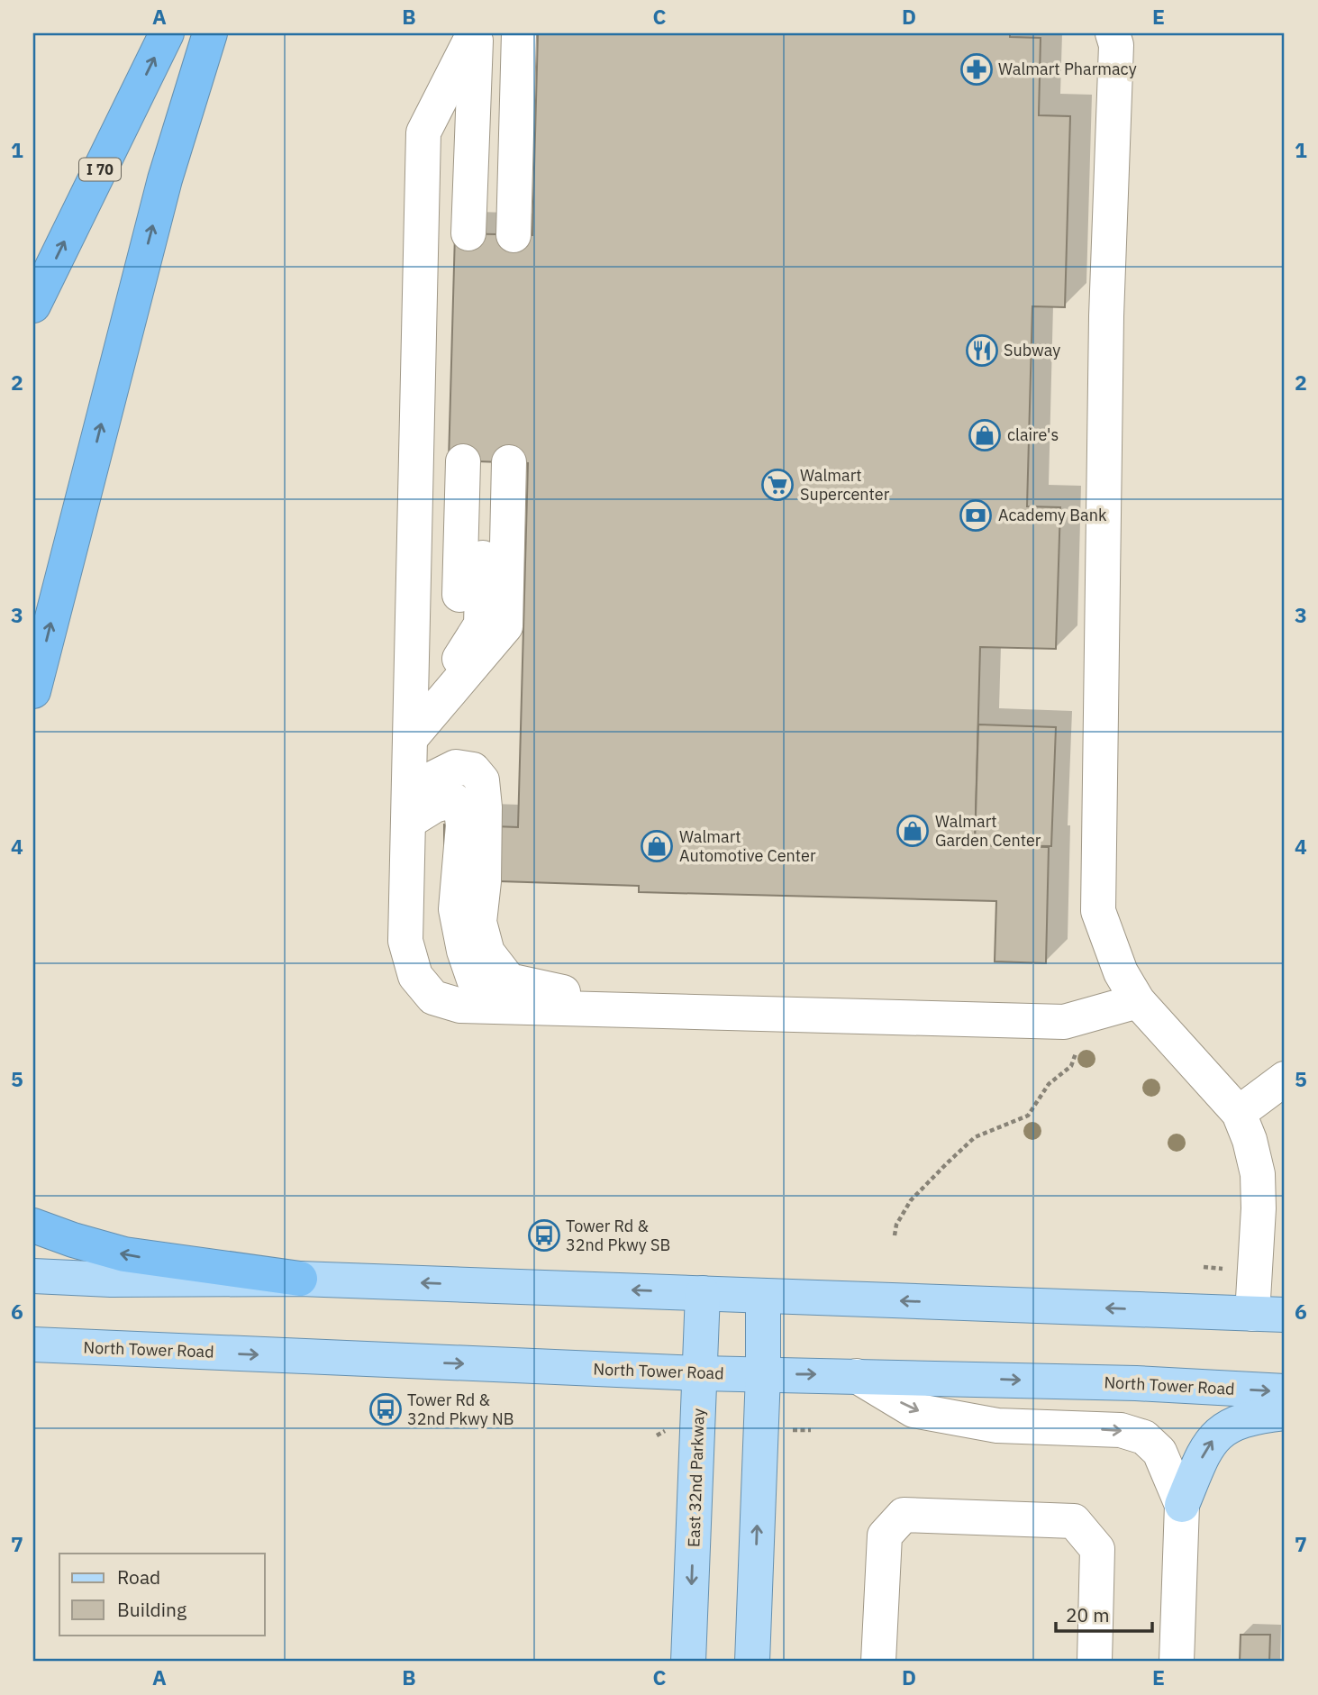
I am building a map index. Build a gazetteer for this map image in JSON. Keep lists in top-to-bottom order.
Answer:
{
  "streets": {
    "highway": ["I 70"],
    "main road": ["North Tower Road", "East 32nd Parkway"]
  },
  "crossings": [
    ["North Tower Road", "East 32nd Parkway"]
  ],
  "places": {
    "pharmacy": ["Walmart Pharmacy"],
    "restaurant": ["Subway"],
    "shop": ["claire's", "Walmart Garden Center", "Walmart Automotive Center"],
    "supermarket": ["Walmart Supercenter"],
    "bank": ["Academy Bank"],
    "bus stop": ["Tower Rd & 32nd Pkwy SB", "Tower Rd & 32nd Pkwy NB"]
  },
  "legend": ["Road", "Building"],
  "scale_bar": "20 m",
  "grid": {
    "columns": [
      "A",
      "B",
      "C",
      "D",
      "E"
    ],
    "rows": [
      "1",
      "2",
      "3",
      "4",
      "5",
      "6",
      "7"
    ]
  }
}
